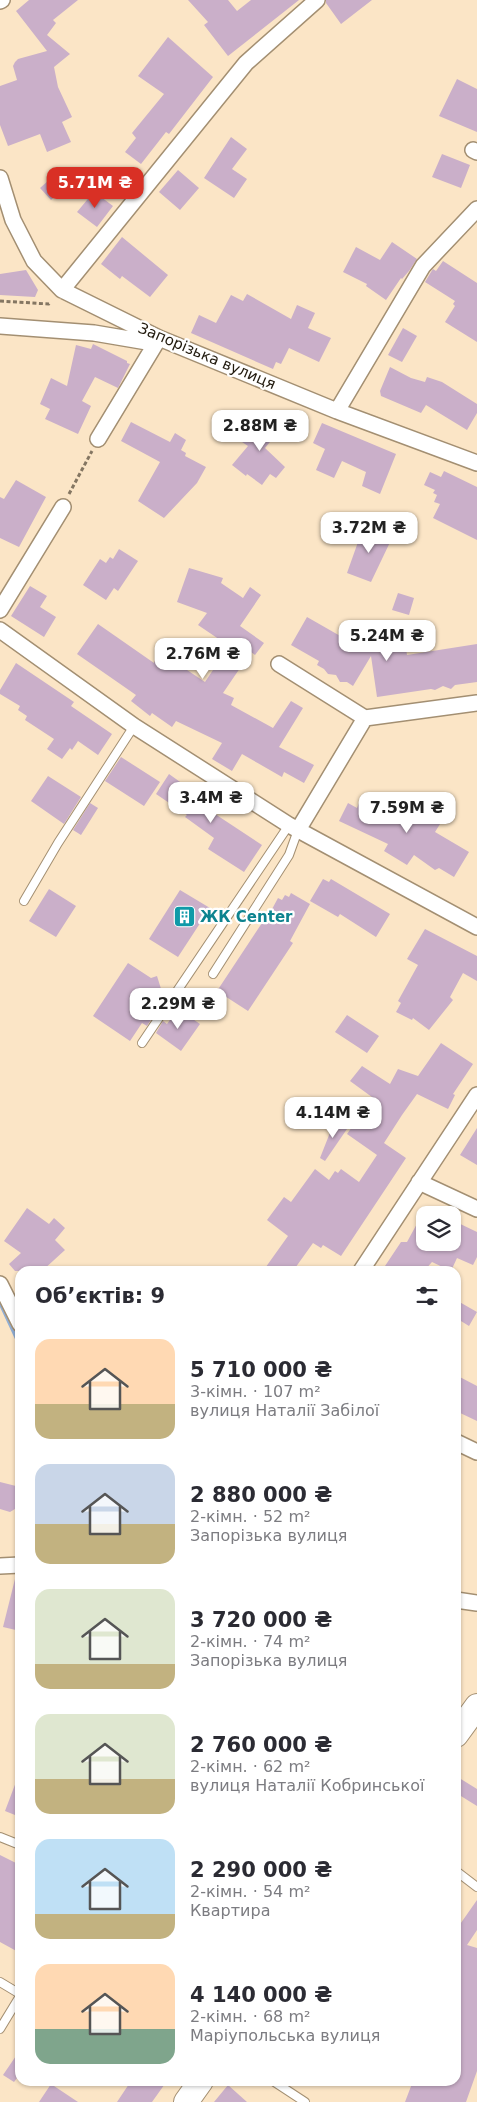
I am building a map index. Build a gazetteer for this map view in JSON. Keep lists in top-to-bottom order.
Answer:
{
  "streets": {
    "street": ["Запорізька вулиця"]
  },
  "places": {
    "building": ["ЖК Center"]
  },
  "page": {
    "price": [
      "5.71M ₴",
      "2.88M ₴",
      "3.72M ₴",
      "5.24M ₴",
      "2.76M ₴",
      "3.4M ₴",
      "7.59M ₴",
      "2.29M ₴",
      "4.14M ₴"
    ],
    "heading": "Об’єктів: 9",
    "list": [
      {
        "name": "5 710 000 ₴",
        "note": "3-кімн. · 107 m² · вулиця Наталії Забілої"
      },
      {
        "name": "2 880 000 ₴",
        "note": "2-кімн. · 52 m² · Запорізька вулиця"
      },
      {
        "name": "3 720 000 ₴",
        "note": "2-кімн. · 74 m² · Запорізька вулиця"
      },
      {
        "name": "2 760 000 ₴",
        "note": "2-кімн. · 62 m² · вулиця Наталії Кобринської"
      },
      {
        "name": "2 290 000 ₴",
        "note": "2-кімн. · 54 m² · Квартира"
      },
      {
        "name": "4 140 000 ₴",
        "note": "2-кімн. · 68 m² · Маріупольська вулиця"
      }
    ]
  }
}
